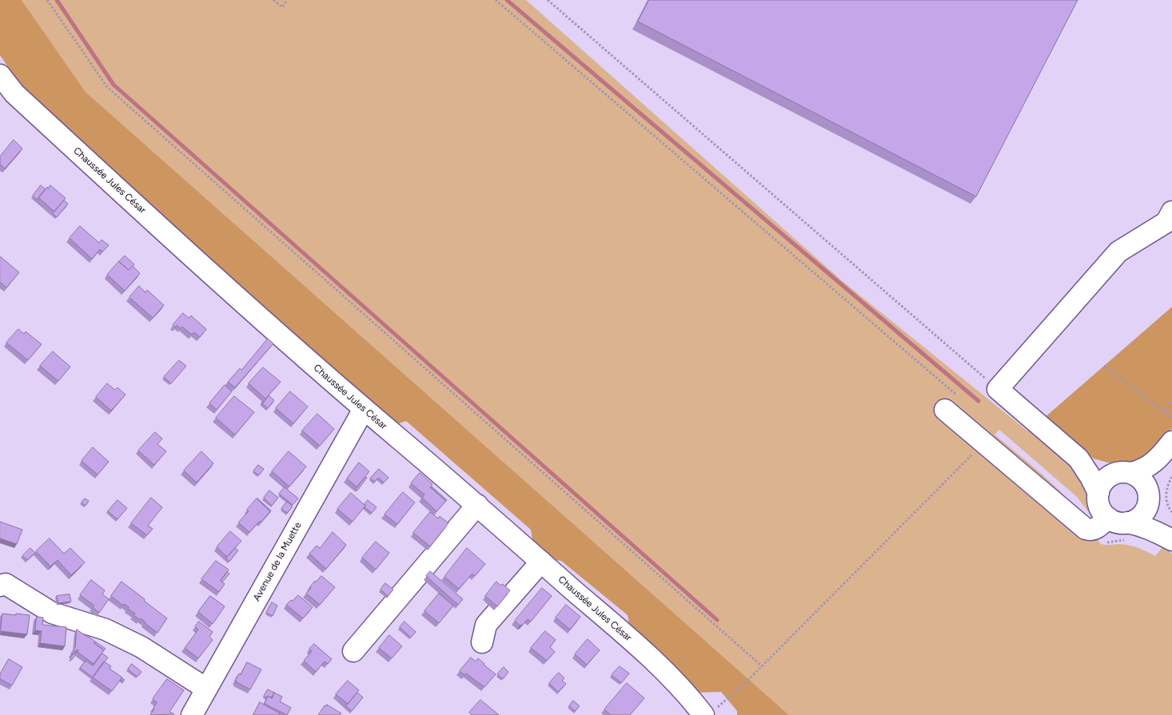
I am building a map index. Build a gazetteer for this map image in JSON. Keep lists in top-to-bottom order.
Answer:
{
  "streets": {
    "street": ["Chaussée Jules César", "Avenue de la Muette"]
  },
  "crossings": [
    ["Chaussée Jules César", "Avenue de la Muette"]
  ]
}
